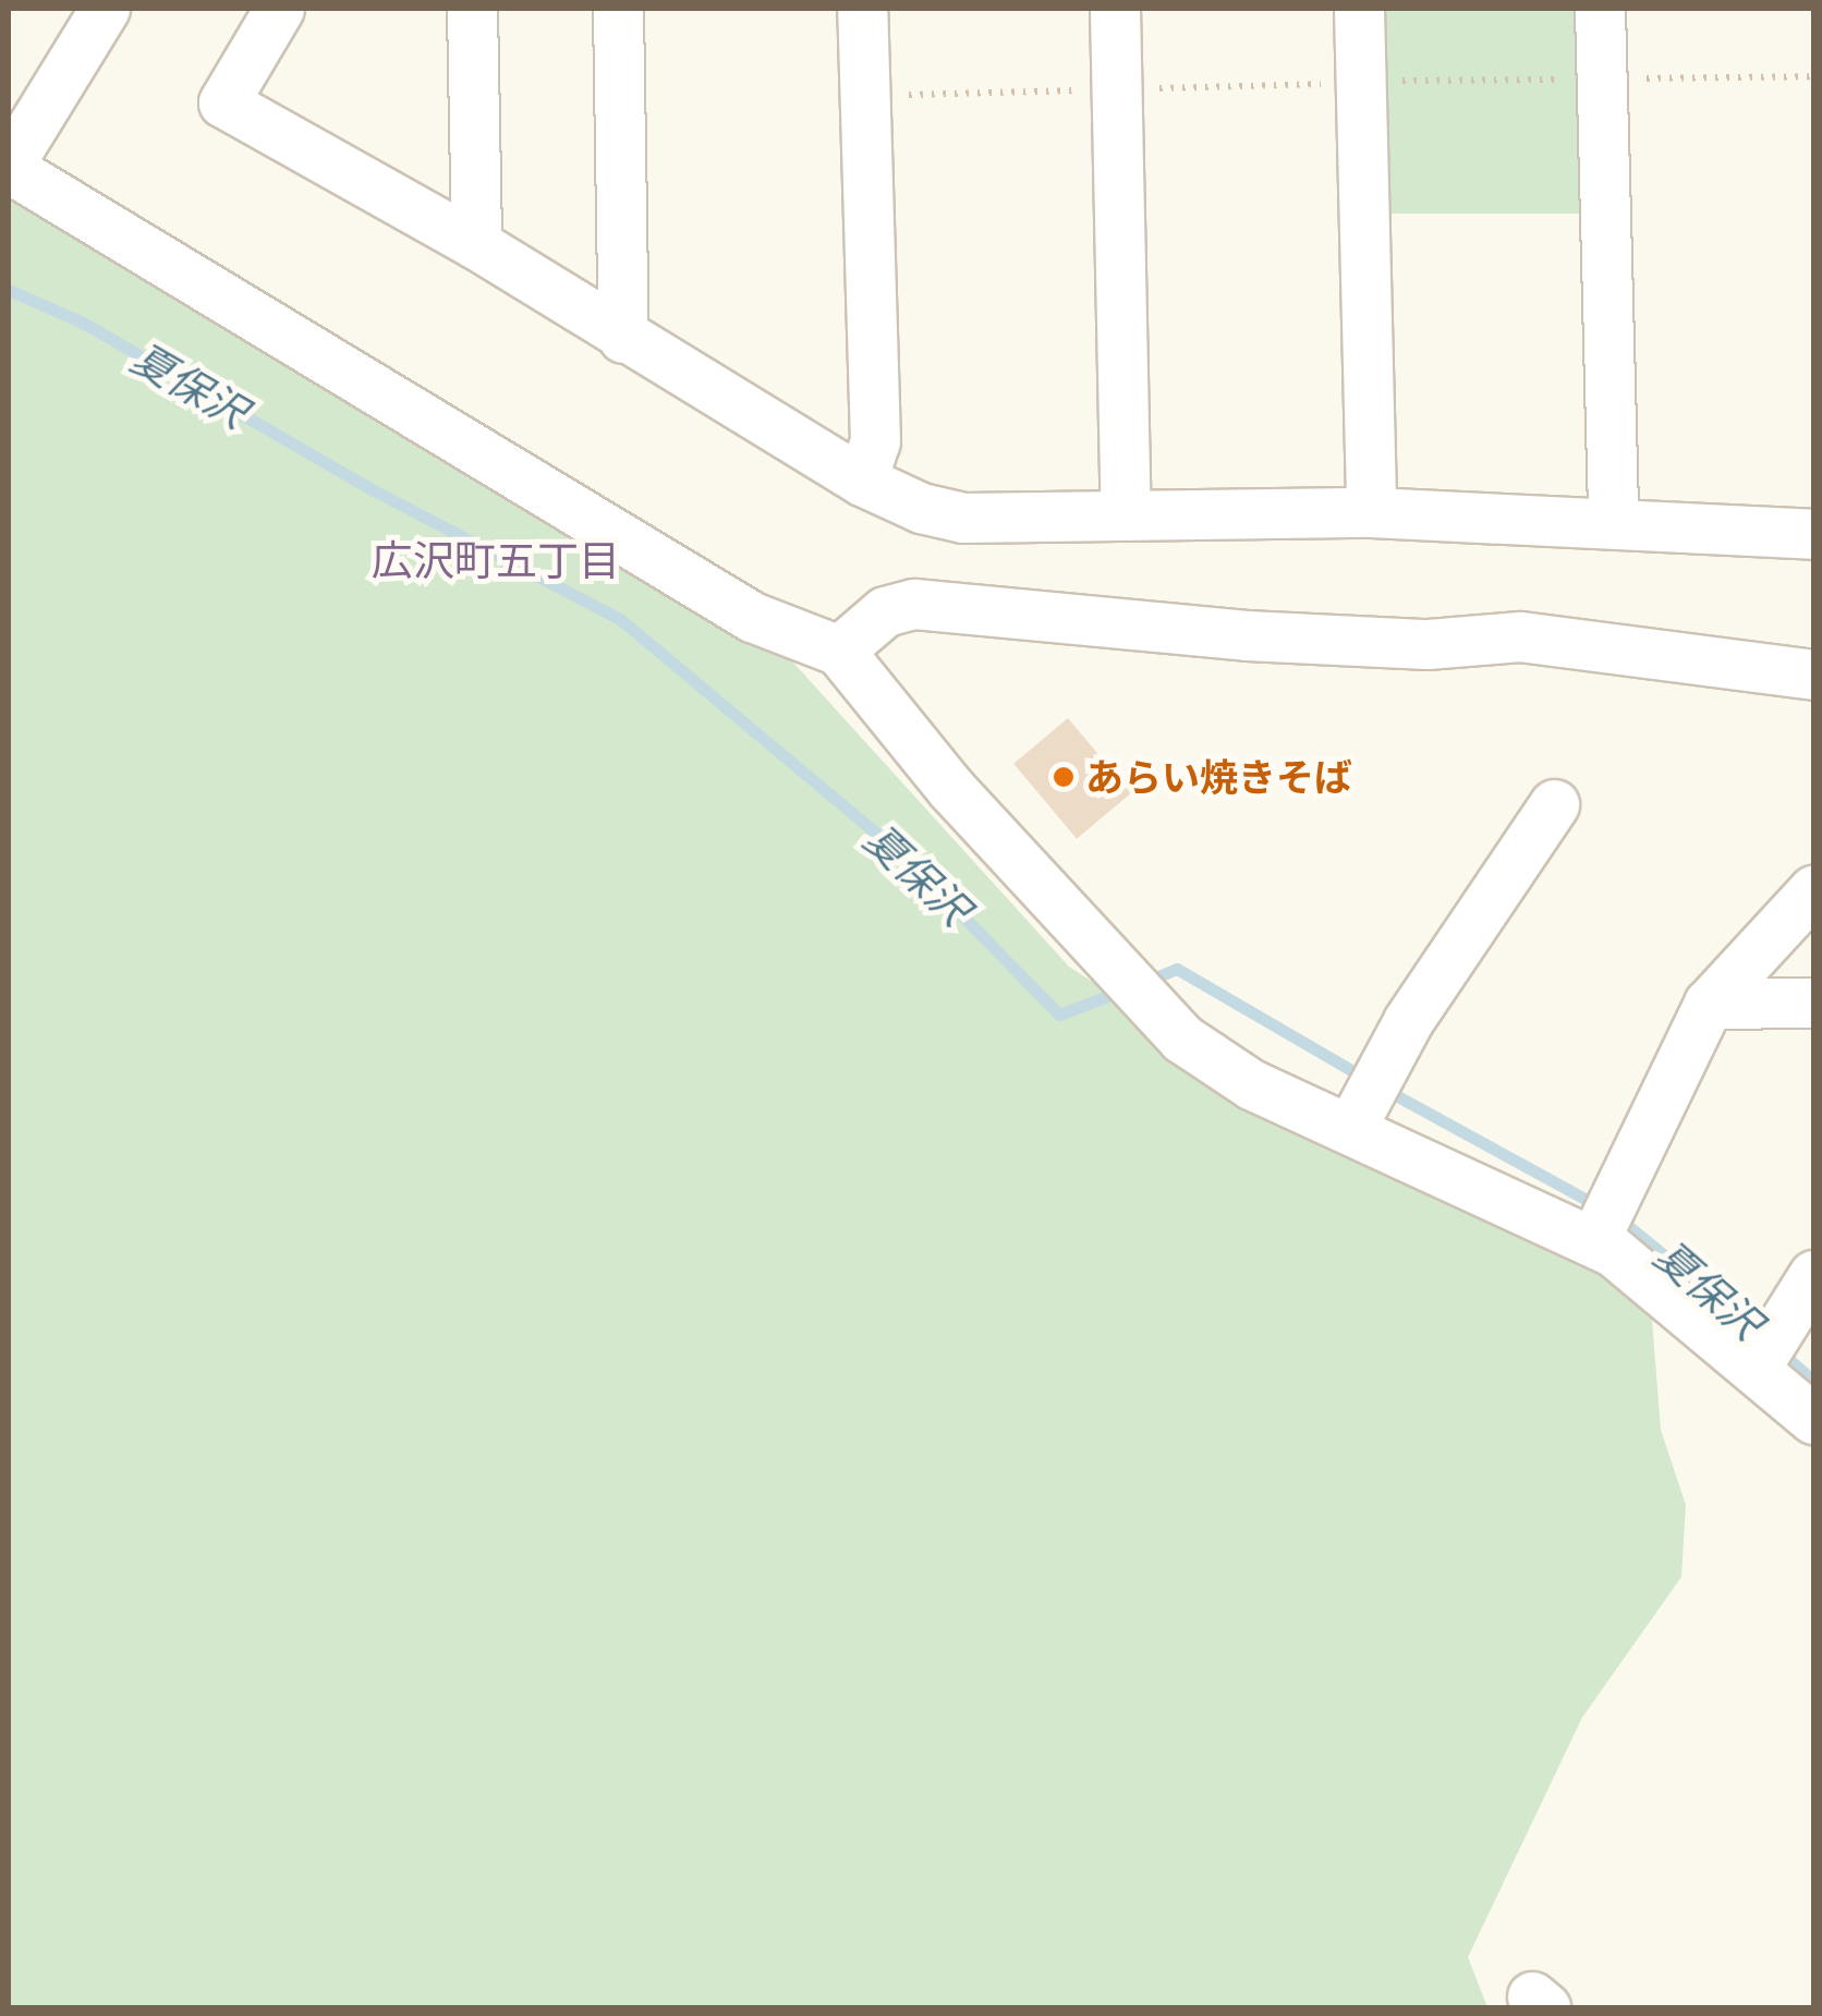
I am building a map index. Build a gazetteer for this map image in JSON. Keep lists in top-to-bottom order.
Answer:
{
  "districts": ["広沢町五丁目"],
  "water": ["夏保沢"],
  "places": ["あらい焼きそば"]
}
